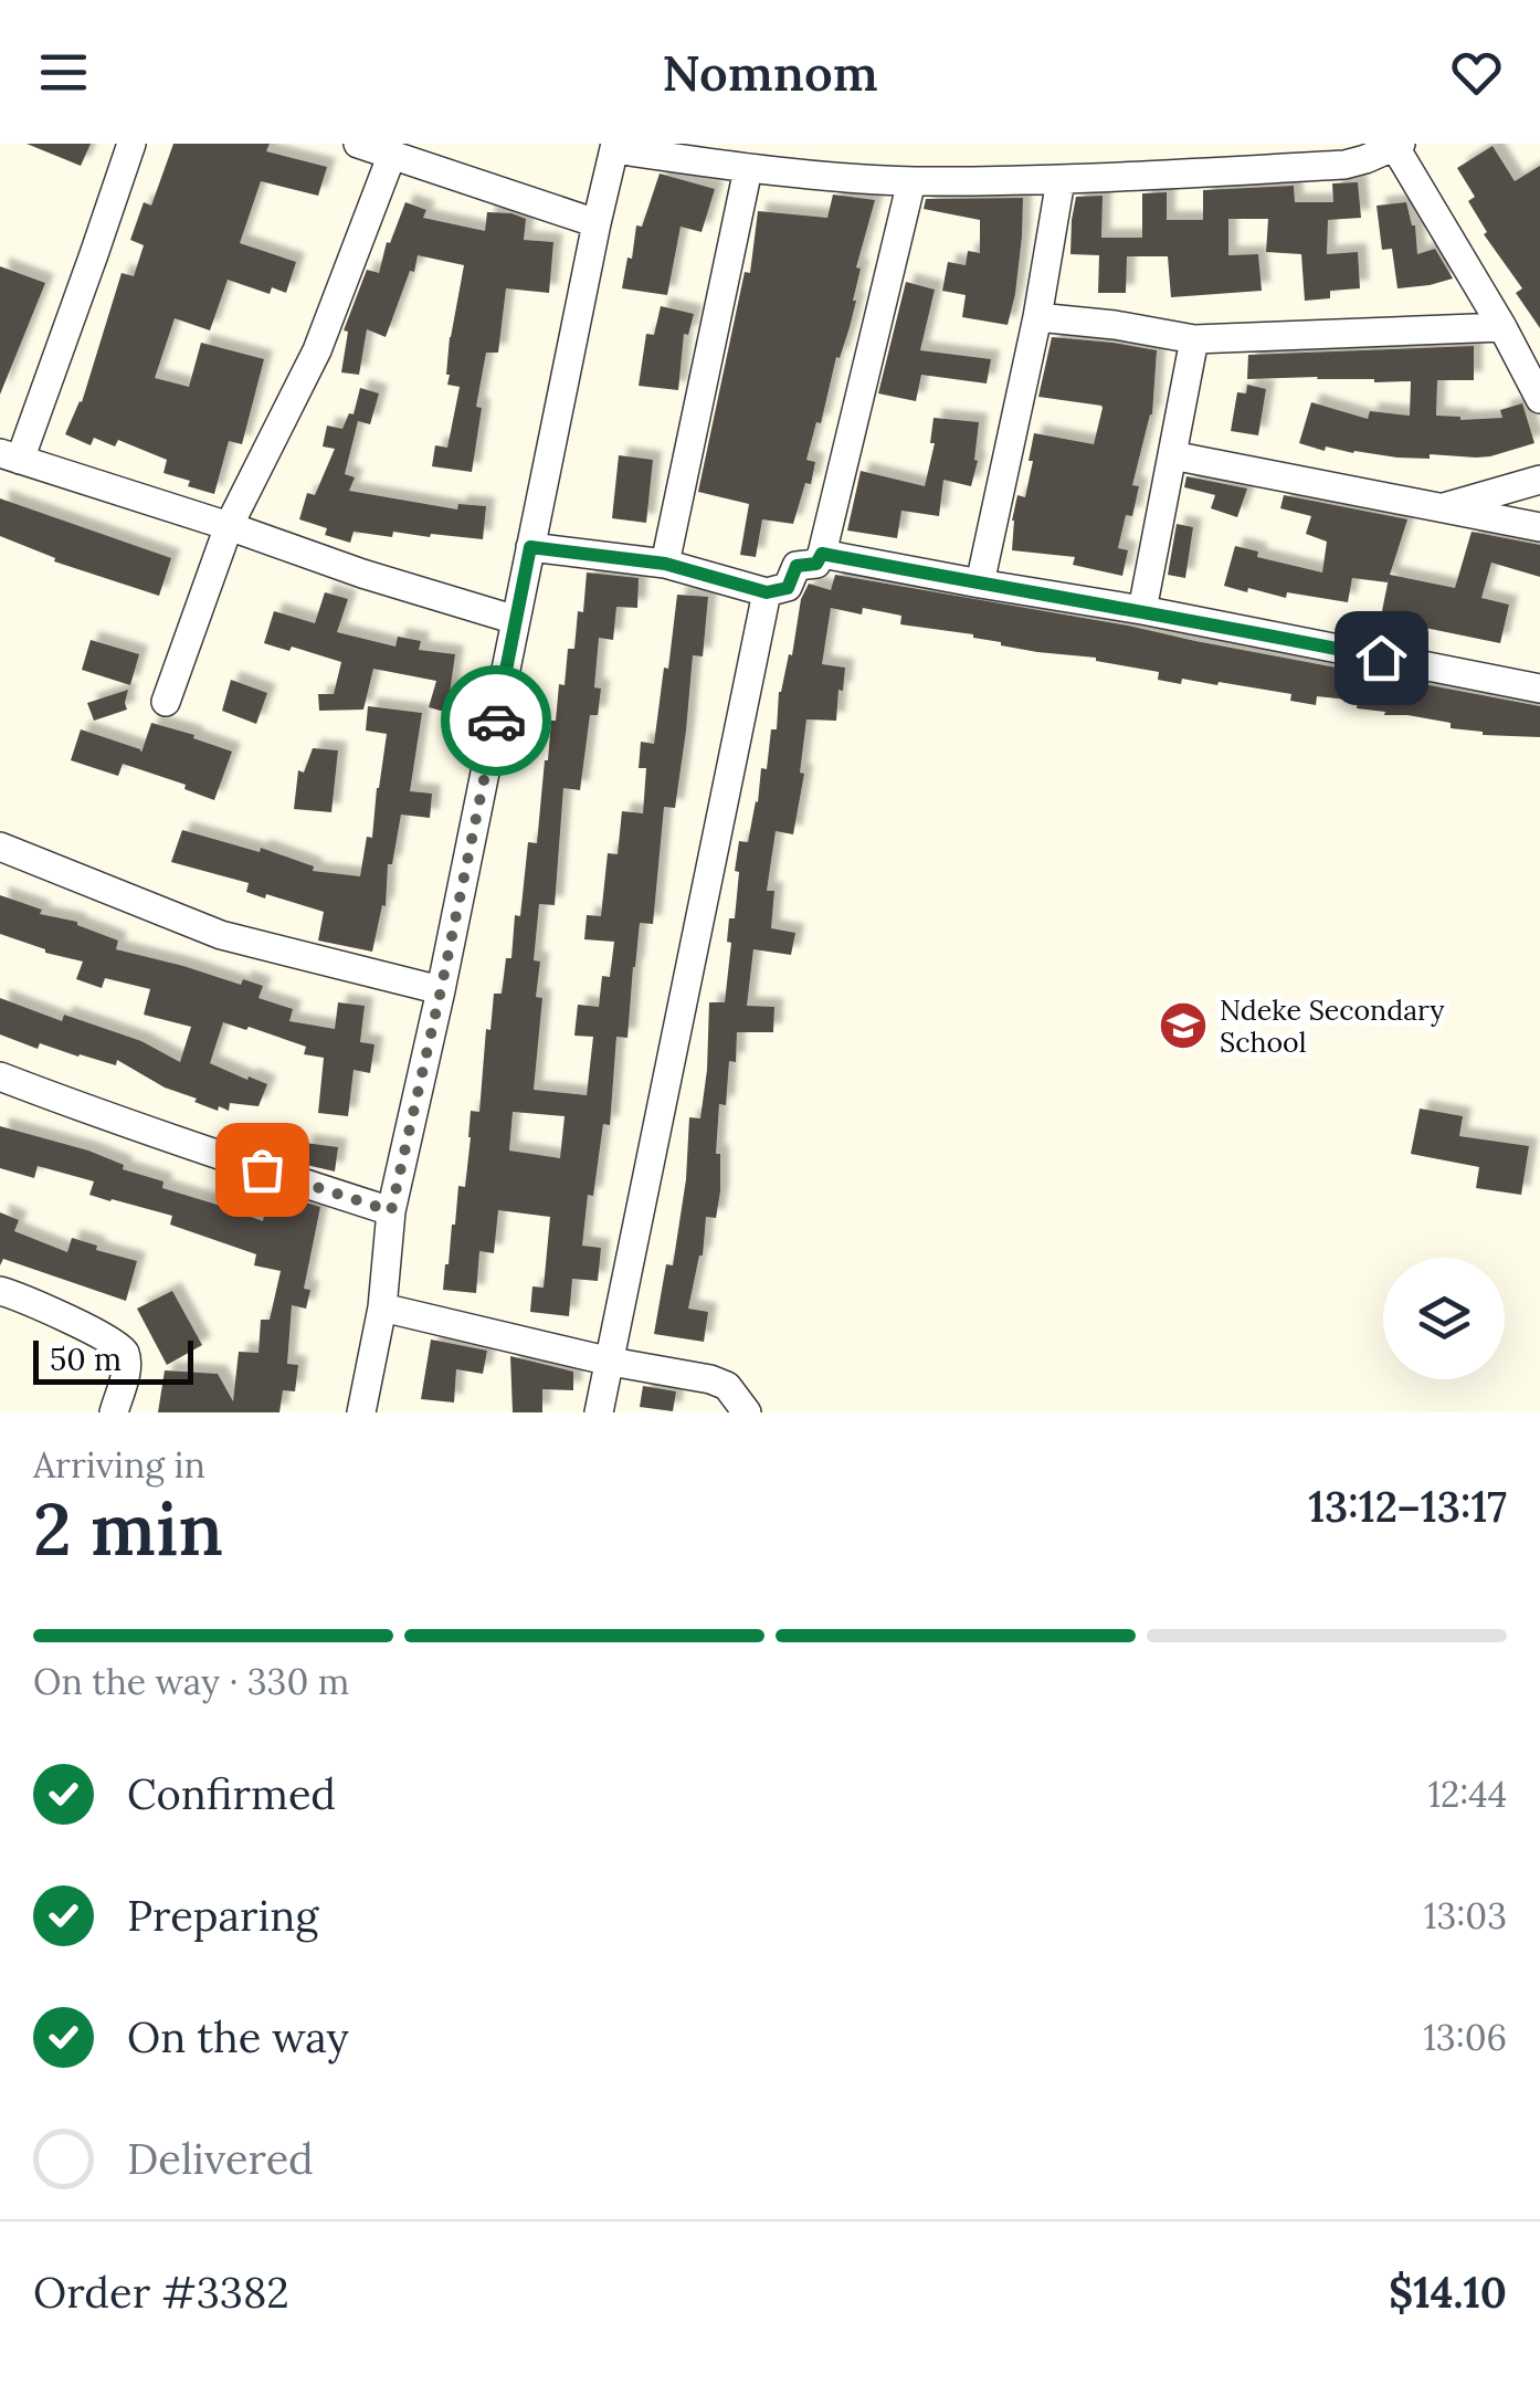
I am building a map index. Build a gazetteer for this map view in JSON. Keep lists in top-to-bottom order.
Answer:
{
  "places": {
    "school or university": ["Ndeke Secondary School"]
  },
  "scale_bar": "50 m",
  "page": {
    "header": "Nomnom",
    "scale": "50 m",
    "heading": ["2 min", "Arriving in", "13:12–13:17"],
    "panel": ["Order #3382", "$14.10"],
    "bar": "On the way · 330 m",
    "list": [
      ["Confirmed", "12:44"],
      ["Preparing", "13:03"],
      ["On the way", "13:06"],
      "Delivered"
    ]
  }
}
